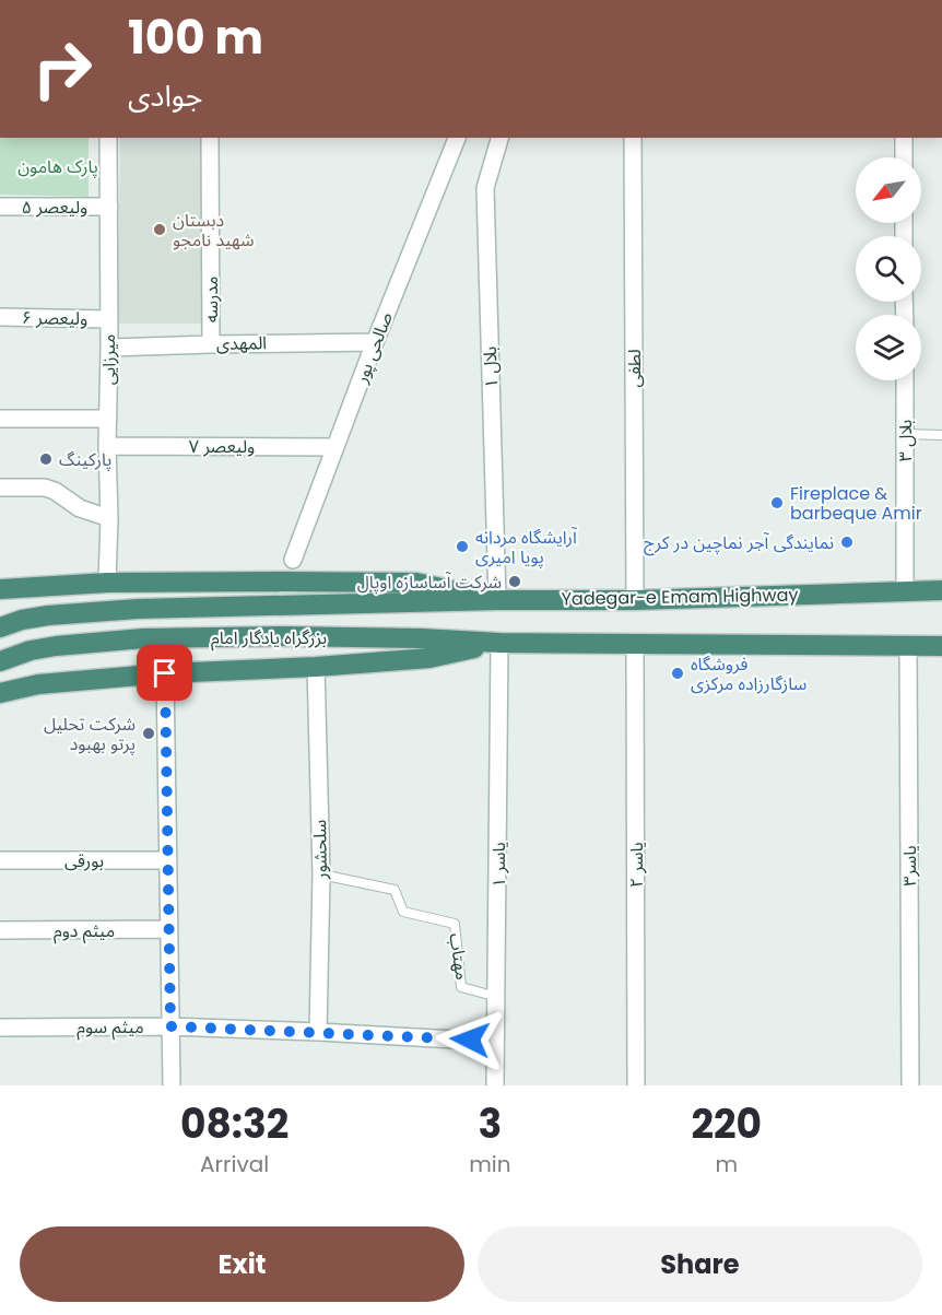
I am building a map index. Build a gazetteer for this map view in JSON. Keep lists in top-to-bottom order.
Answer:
{
  "streets": {
    "highway": ["Yadegar-e Emam Highway"],
    "street": [
      "ولیعصر ۵",
      "مدرسه",
      "ولیعصر ۶",
      "المهدی",
      "صالحی پور",
      "میرزایی",
      "بلال ۱",
      "لطفی",
      "بلال ۳",
      "ولیعصر ۷",
      "سلحشور",
      "بورقی",
      "یاسر ۱",
      "یاسر ۲",
      "یاسر۳",
      "میثم دوم",
      "میثم سوم"
    ],
    "lane": ["مهتاب"]
  },
  "crossings": [
    ["ولیعصر ۵", "میرزایی"],
    ["مدرسه", "المهدی"],
    ["ولیعصر ۶", "میرزایی"],
    ["المهدی", "صالحی پور"],
    ["المهدی", "میرزایی"],
    ["صالحی پور", "ولیعصر ۷"],
    ["میرزایی", "ولیعصر ۷"],
    ["بلال ۱", "Yadegar-e Emam Highway"],
    ["لطفی", "Yadegar-e Emam Highway"],
    ["بلال ۳", "Yadegar-e Emam Highway"],
    ["سلحشور", "مهتاب"],
    ["سلحشور", "میثم سوم"],
    ["یاسر ۱", "مهتاب"],
    ["یاسر ۱", "میثم سوم"]
  ],
  "parks": ["پارک هامون"],
  "places": [
    "دبستان شهید نامجو",
    "پارکینگ",
    "Fireplace & barbeque Amir",
    "نمایندگی آجر نماچین در کرج",
    "آرایشگاه مردانه پویا امیری",
    "شرکت آساسازه اوپال",
    "فروشگاه سازگارزاده مرکزی",
    "شرکت تحلیل پرتو بهبود"
  ],
  "north": "bottom left",
  "page": {
    "turn": ["100 m", "جوادی"],
    "eta": [
      "08:32",
      "Arrival",
      "3",
      "min",
      "220",
      "m"
    ],
    "buttons": ["Exit", "Share"]
  }
}
